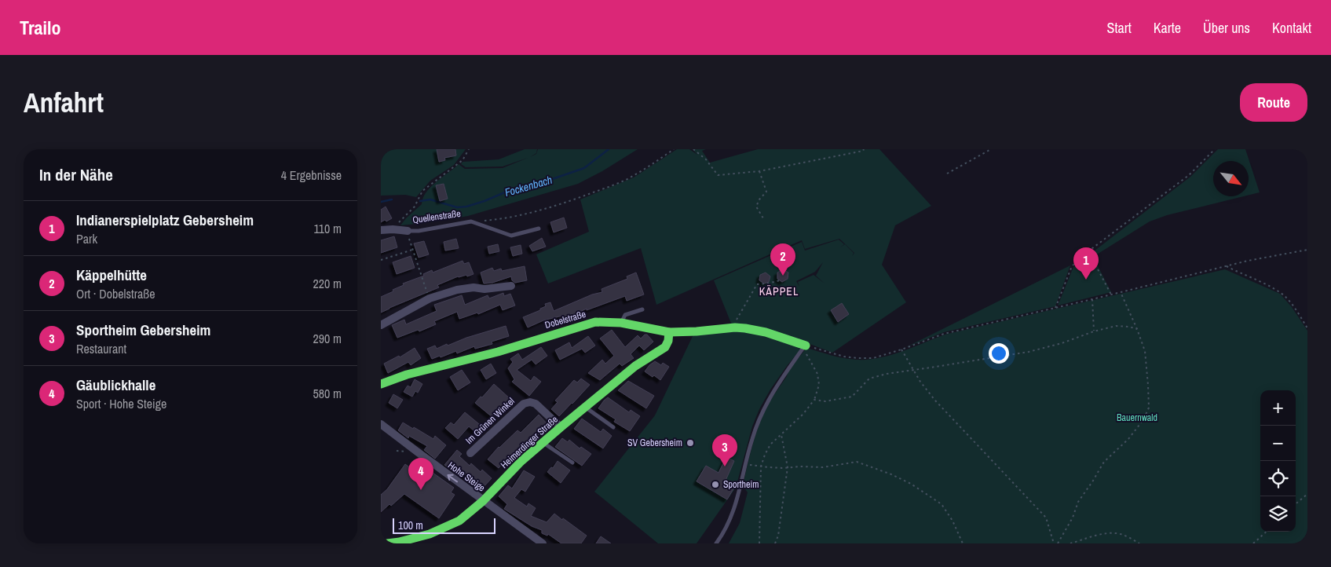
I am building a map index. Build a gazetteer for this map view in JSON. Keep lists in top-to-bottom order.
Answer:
{
  "streets": {
    "street": [
      "Quellenstraße",
      "Dobelstraße",
      "Im Grünen Winkel",
      "Heimerdinger Straße",
      "Hohe Steige"
    ]
  },
  "crossings": [
    ["Dobelstraße", "Heimerdinger Straße"],
    ["Im Grünen Winkel", "Heimerdinger Straße"],
    ["Heimerdinger Straße", "Hohe Steige"]
  ],
  "one_way": ["Hohe Steige"],
  "districts": ["KÄPPEL"],
  "water": ["Fockenbach"],
  "parks": ["Bauernwald"],
  "places": ["SV Gebersheim", "Sportheim"],
  "scale_bar": "100 m",
  "north": "bottom right",
  "page": {
    "header": "Trailo",
    "nav": [
      "Start",
      "Karte",
      "Über uns",
      "Kontakt"
    ],
    "buttons": "Route",
    "title": "Anfahrt",
    "heading": ["In der Nähe", "4 Ergebnisse"],
    "list": [
      {
        "mark": "1",
        "name": "Indianerspielplatz Gebersheim",
        "note": "Park",
        "value": "110 m"
      },
      {
        "mark": "2",
        "name": "Käppelhütte",
        "note": "Ort · Dobelstraße",
        "value": "220 m"
      },
      {
        "mark": "3",
        "name": "Sportheim Gebersheim",
        "note": "Restaurant",
        "value": "290 m"
      },
      {
        "mark": "4",
        "name": "Gäublickhalle",
        "note": "Sport · Hohe Steige",
        "value": "580 m"
      }
    ],
    "pins": [
      "2",
      "1",
      "3",
      "4"
    ],
    "map_buttons": ["+", "−"],
    "scale": "100 m"
  }
}
